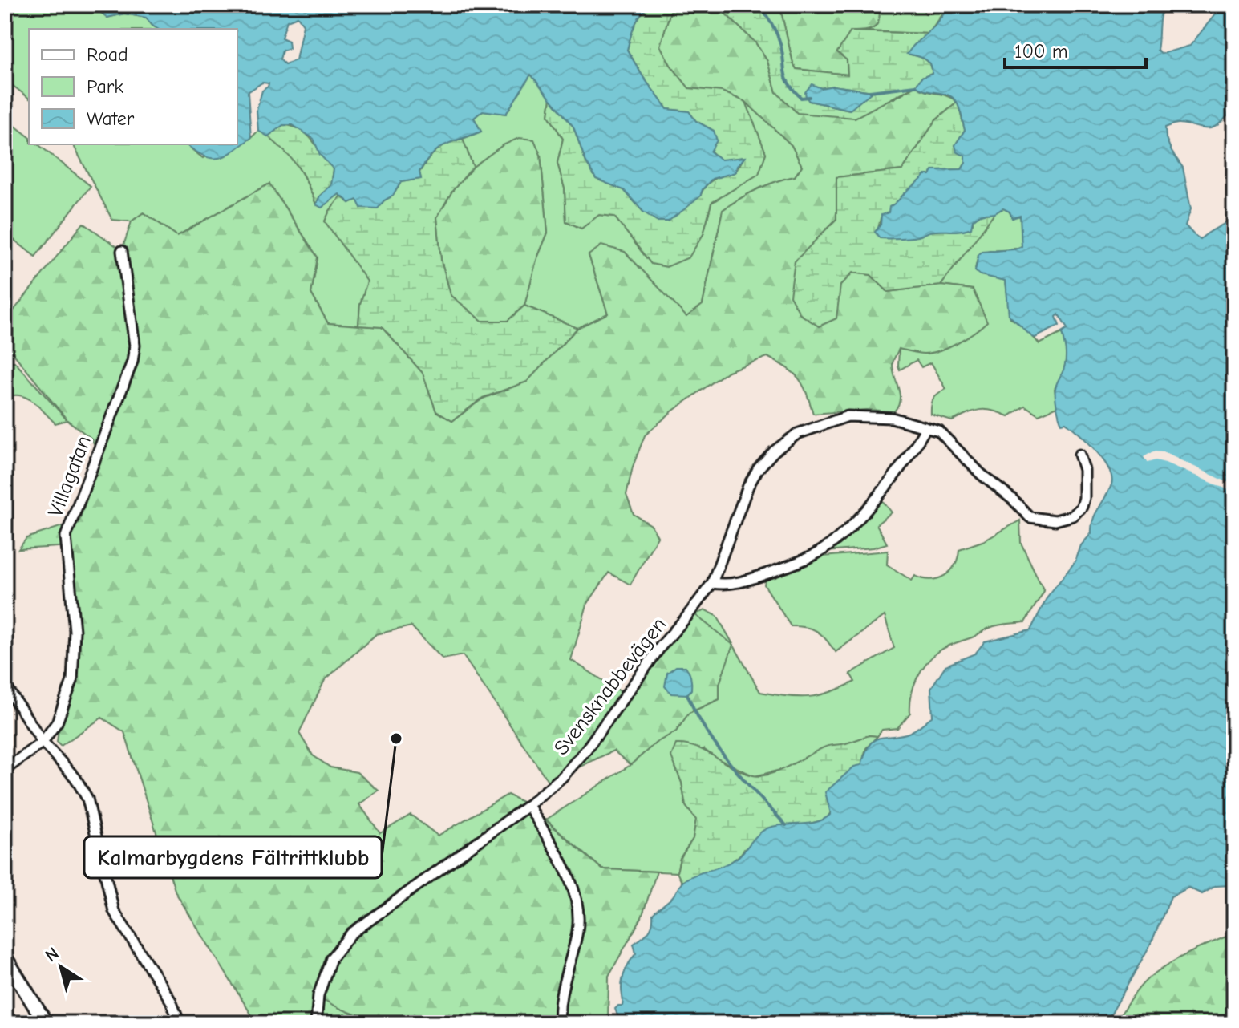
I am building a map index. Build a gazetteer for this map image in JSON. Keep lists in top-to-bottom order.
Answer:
{
  "streets": {
    "street": ["Villagatan", "Svensknabbevägen"]
  },
  "places": ["Kalmarbygdens Fältrittklubb"],
  "legend": ["Road", "Park", "Water"],
  "scale_bar": "100 m",
  "north": "top left"
}
